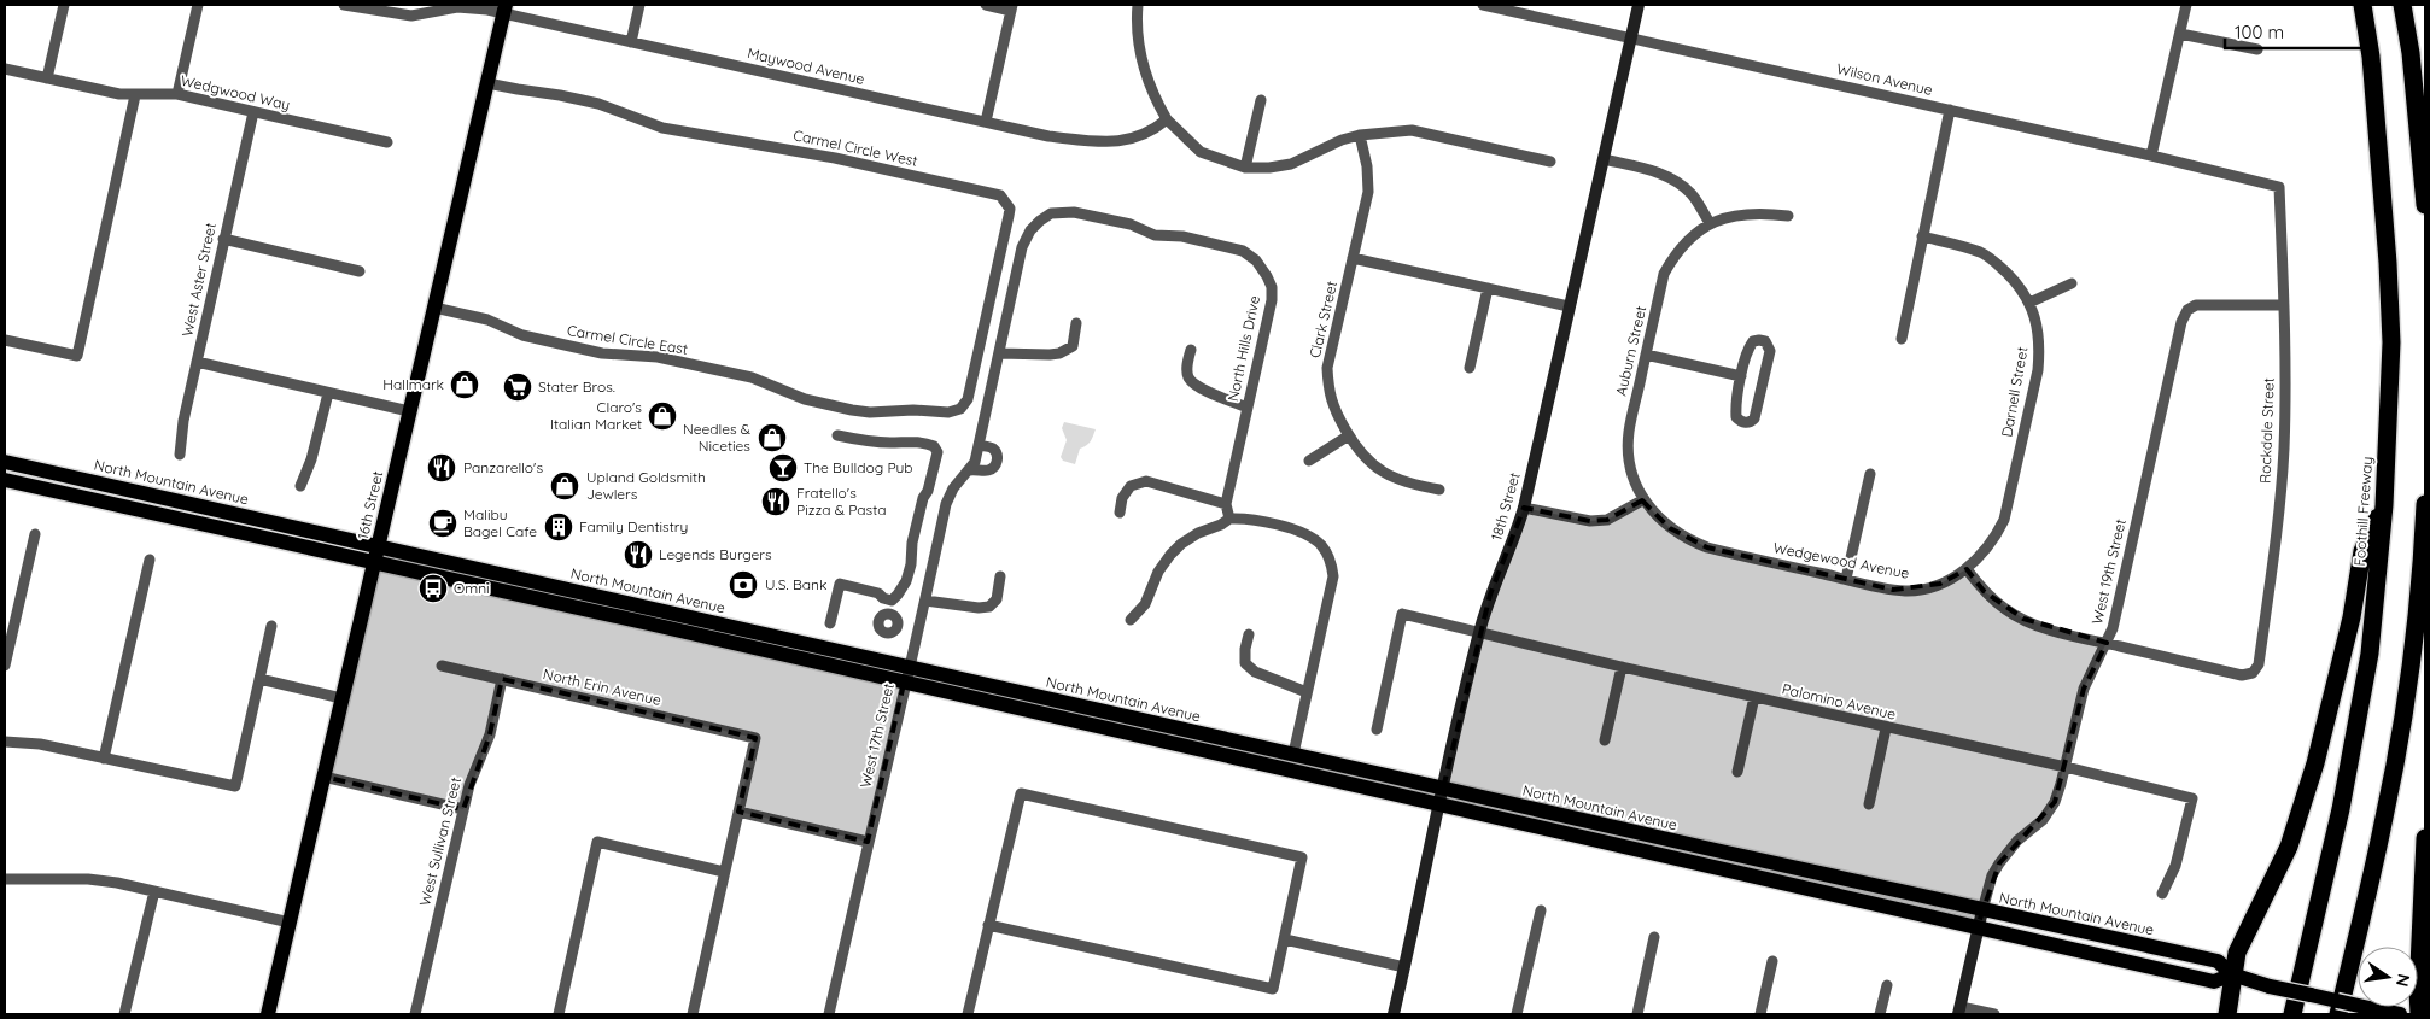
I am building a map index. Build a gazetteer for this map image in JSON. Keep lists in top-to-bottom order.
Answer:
{
  "streets": {
    "highway": ["Foothill Freeway"],
    "main road": [
      "North Mountain Avenue",
      "16th Street",
      "18th Street",
      "West 19th Street"
    ],
    "street": [
      "Maywood Avenue",
      "Wilson Avenue",
      "Wedgwood Way",
      "Carmel Circle West",
      "West Aster Street",
      "Clark Street",
      "Carmel Circle East",
      "North Hills Drive",
      "Auburn Street",
      "Darnell Street",
      "Rockdale Street",
      "Wedgewood Avenue",
      "North Erin Avenue",
      "Palomino Avenue",
      "West 17th Street",
      "West Sullivan Street"
    ]
  },
  "crossings": [
    ["Maywood Avenue", "16th Street"],
    ["Wilson Avenue", "Rockdale Street"],
    ["Wilson Avenue", "18th Street"],
    ["Wedgwood Way", "West Aster Street"],
    ["Carmel Circle West", "Carmel Circle East"],
    ["Carmel Circle West", "16th Street"],
    ["Carmel Circle East", "16th Street"],
    ["North Hills Drive", "West 17th Street"],
    ["Auburn Street", "Wedgewood Avenue"],
    ["Darnell Street", "Wedgewood Avenue"],
    ["Rockdale Street", "West 19th Street"],
    ["North Mountain Avenue", "16th Street"],
    ["North Mountain Avenue", "18th Street"],
    ["North Mountain Avenue", "West 19th Street"],
    ["North Mountain Avenue", "West 17th Street"],
    ["18th Street", "Palomino Avenue"],
    ["West 19th Street", "Palomino Avenue"],
    ["North Erin Avenue", "West Sullivan Street"]
  ],
  "places": {
    "shop": [
      "Hallmark",
      "Claro's Italian Market",
      "Needles & Niceties",
      "Upland Goldsmith Jewlers"
    ],
    "supermarket": ["Stater Bros."],
    "restaurant": ["Panzarello's", "Fratello's Pizza & Pasta", "Legends Burgers"],
    "bar": ["The Bulldog Pub"],
    "cafe": ["Malibu Bagel Cafe"],
    "building": ["Family Dentistry"],
    "bank": ["U.S. Bank"],
    "bus stop": ["Omni"]
  },
  "scale_bar": "100 m",
  "north": "right"
}
